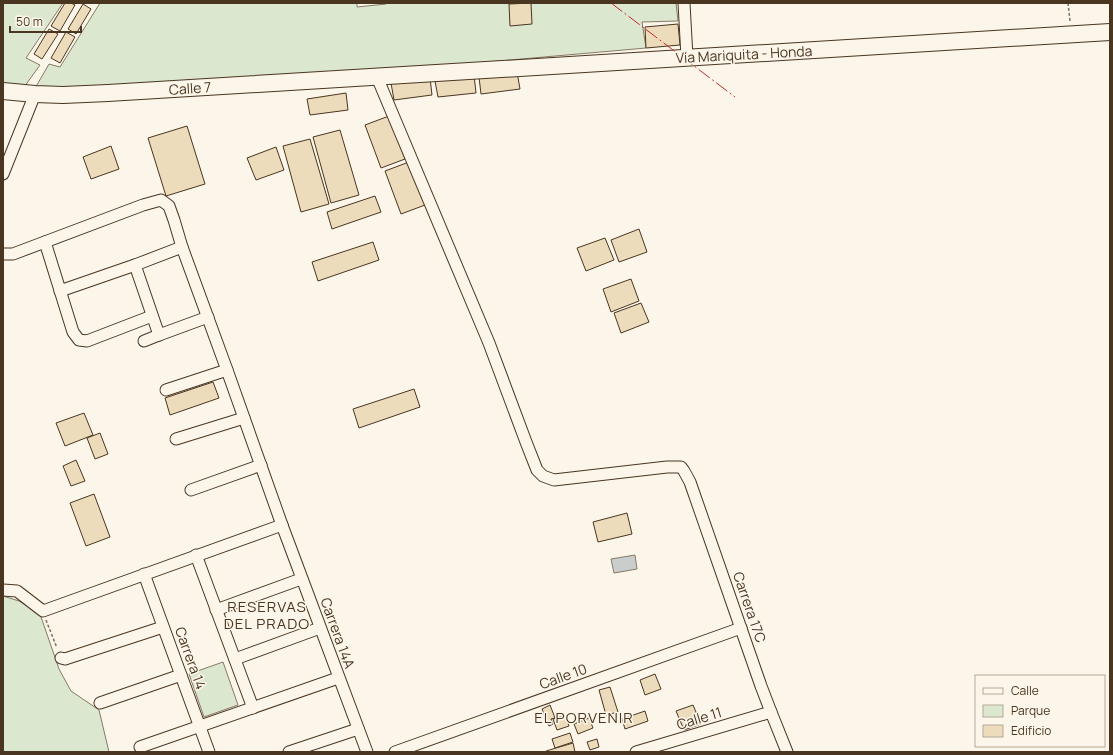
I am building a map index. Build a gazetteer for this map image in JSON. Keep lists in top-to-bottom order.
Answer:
{
  "streets": {
    "highway": ["Vía Mariquita - Honda", "Calle 7"],
    "street": [
      "Carrera 17C",
      "Carrera 14A",
      "Carrera 14",
      "Calle 10",
      "Calle 11"
    ]
  },
  "crossings": [
    ["Vía Mariquita - Honda", "Calle 7"],
    ["Vía Mariquita - Honda", "Carrera 17C"],
    ["Calle 7", "Carrera 17C"],
    ["Carrera 17C", "Calle 10"],
    ["Carrera 17C", "Calle 11"]
  ],
  "districts": ["RESERVAS DEL PRADO", "EL PORVENIR"],
  "legend": ["Calle", "Parque", "Edificio"],
  "scale_bar": "50 m"
}
